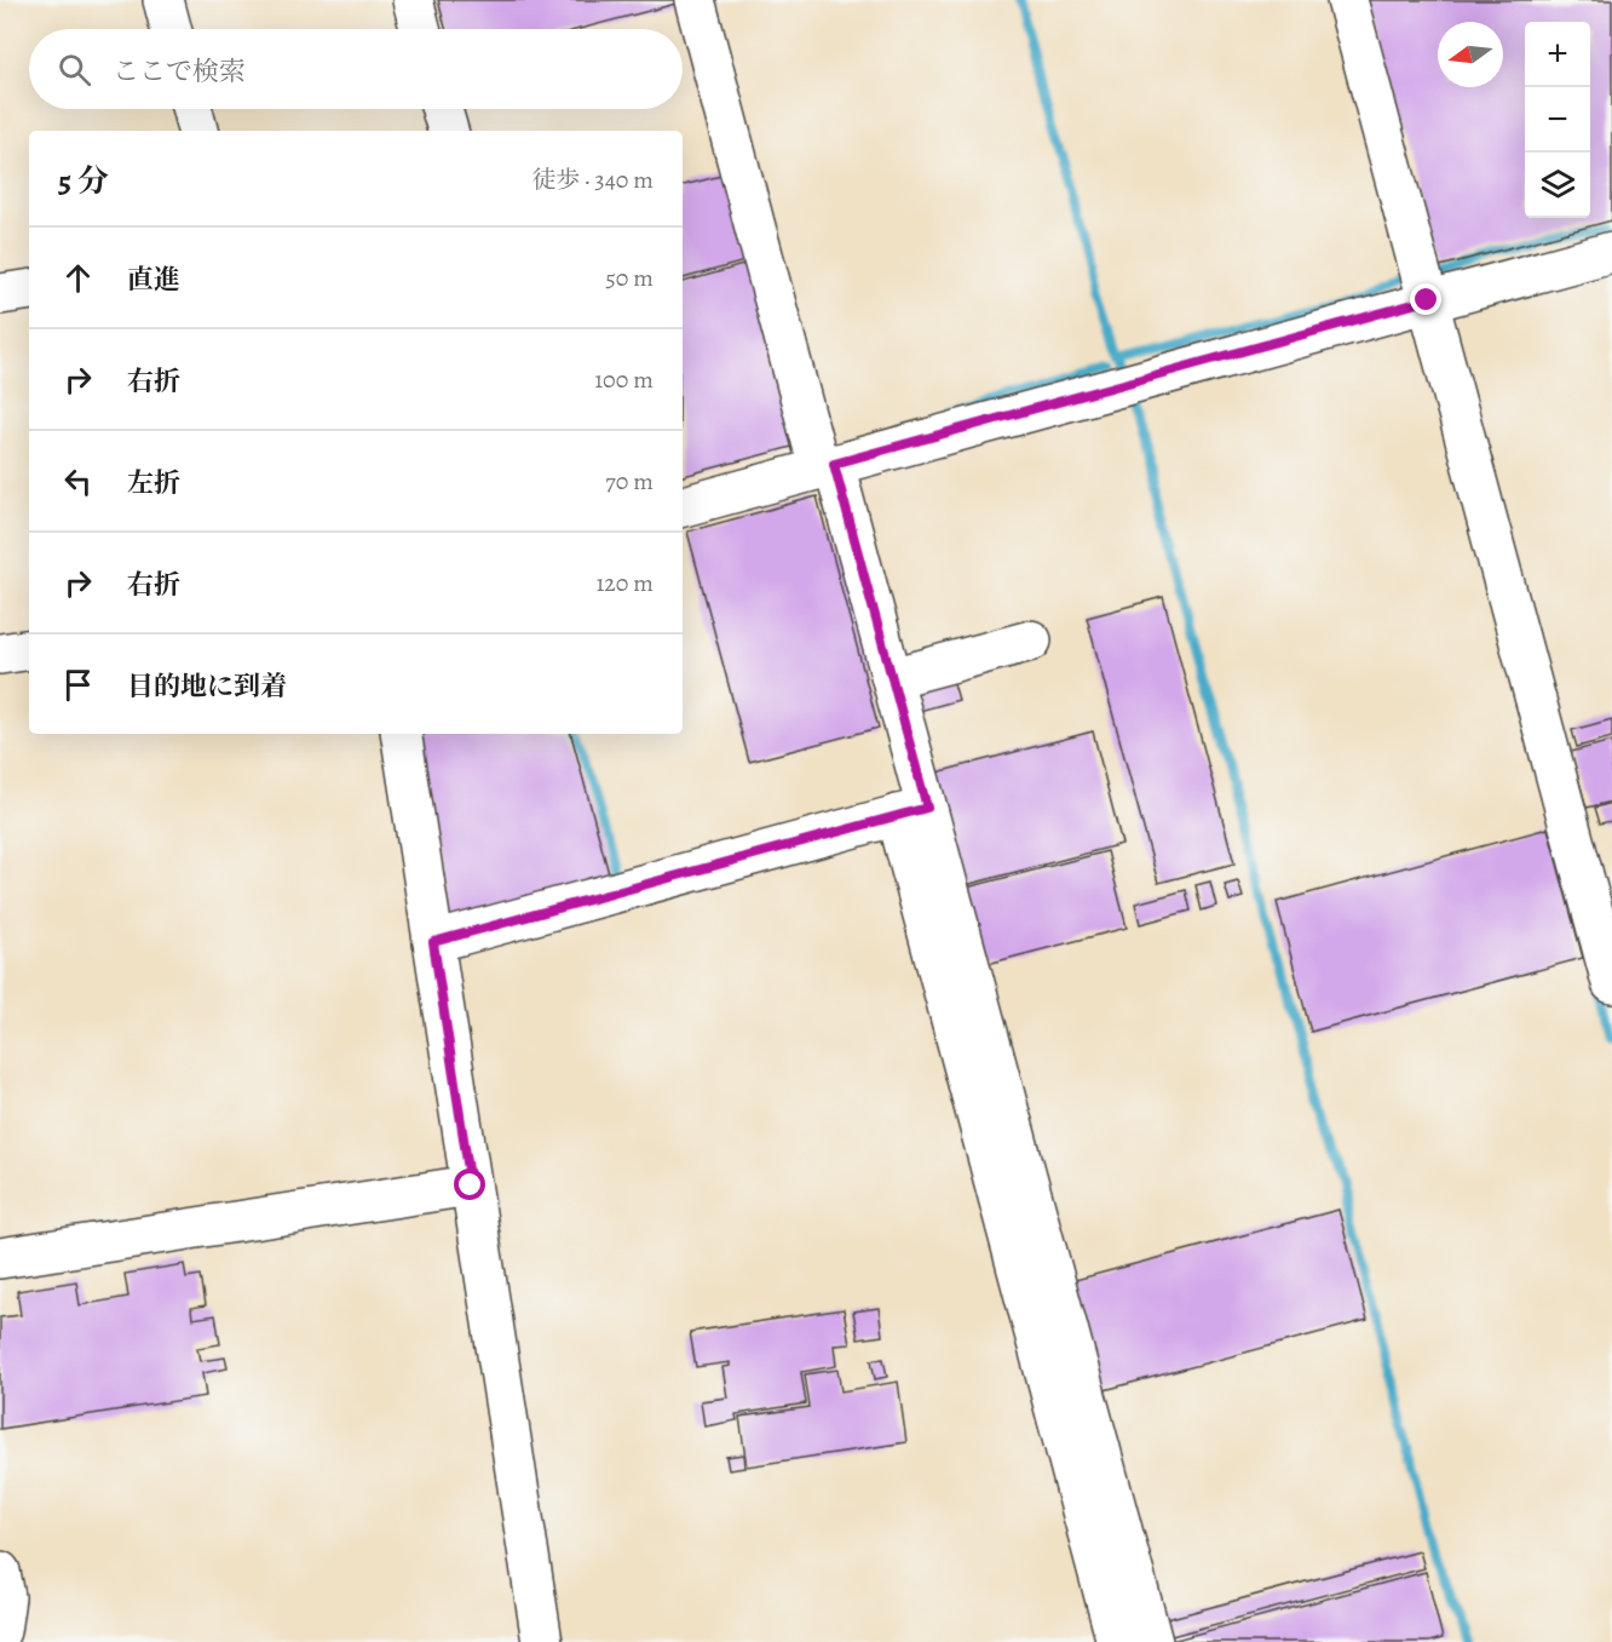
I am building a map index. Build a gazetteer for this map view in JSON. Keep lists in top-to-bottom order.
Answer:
{
  "north": "left",
  "page": {
    "map_buttons": ["+", "−"],
    "search": "ここで検索",
    "heading": ["5 分", "徒歩 · 340 m"],
    "list": [
      ["直進", "50 m"],
      ["右折", "100 m"],
      ["左折", "70 m"],
      ["右折", "120 m"],
      "目的地に到着"
    ]
  }
}
